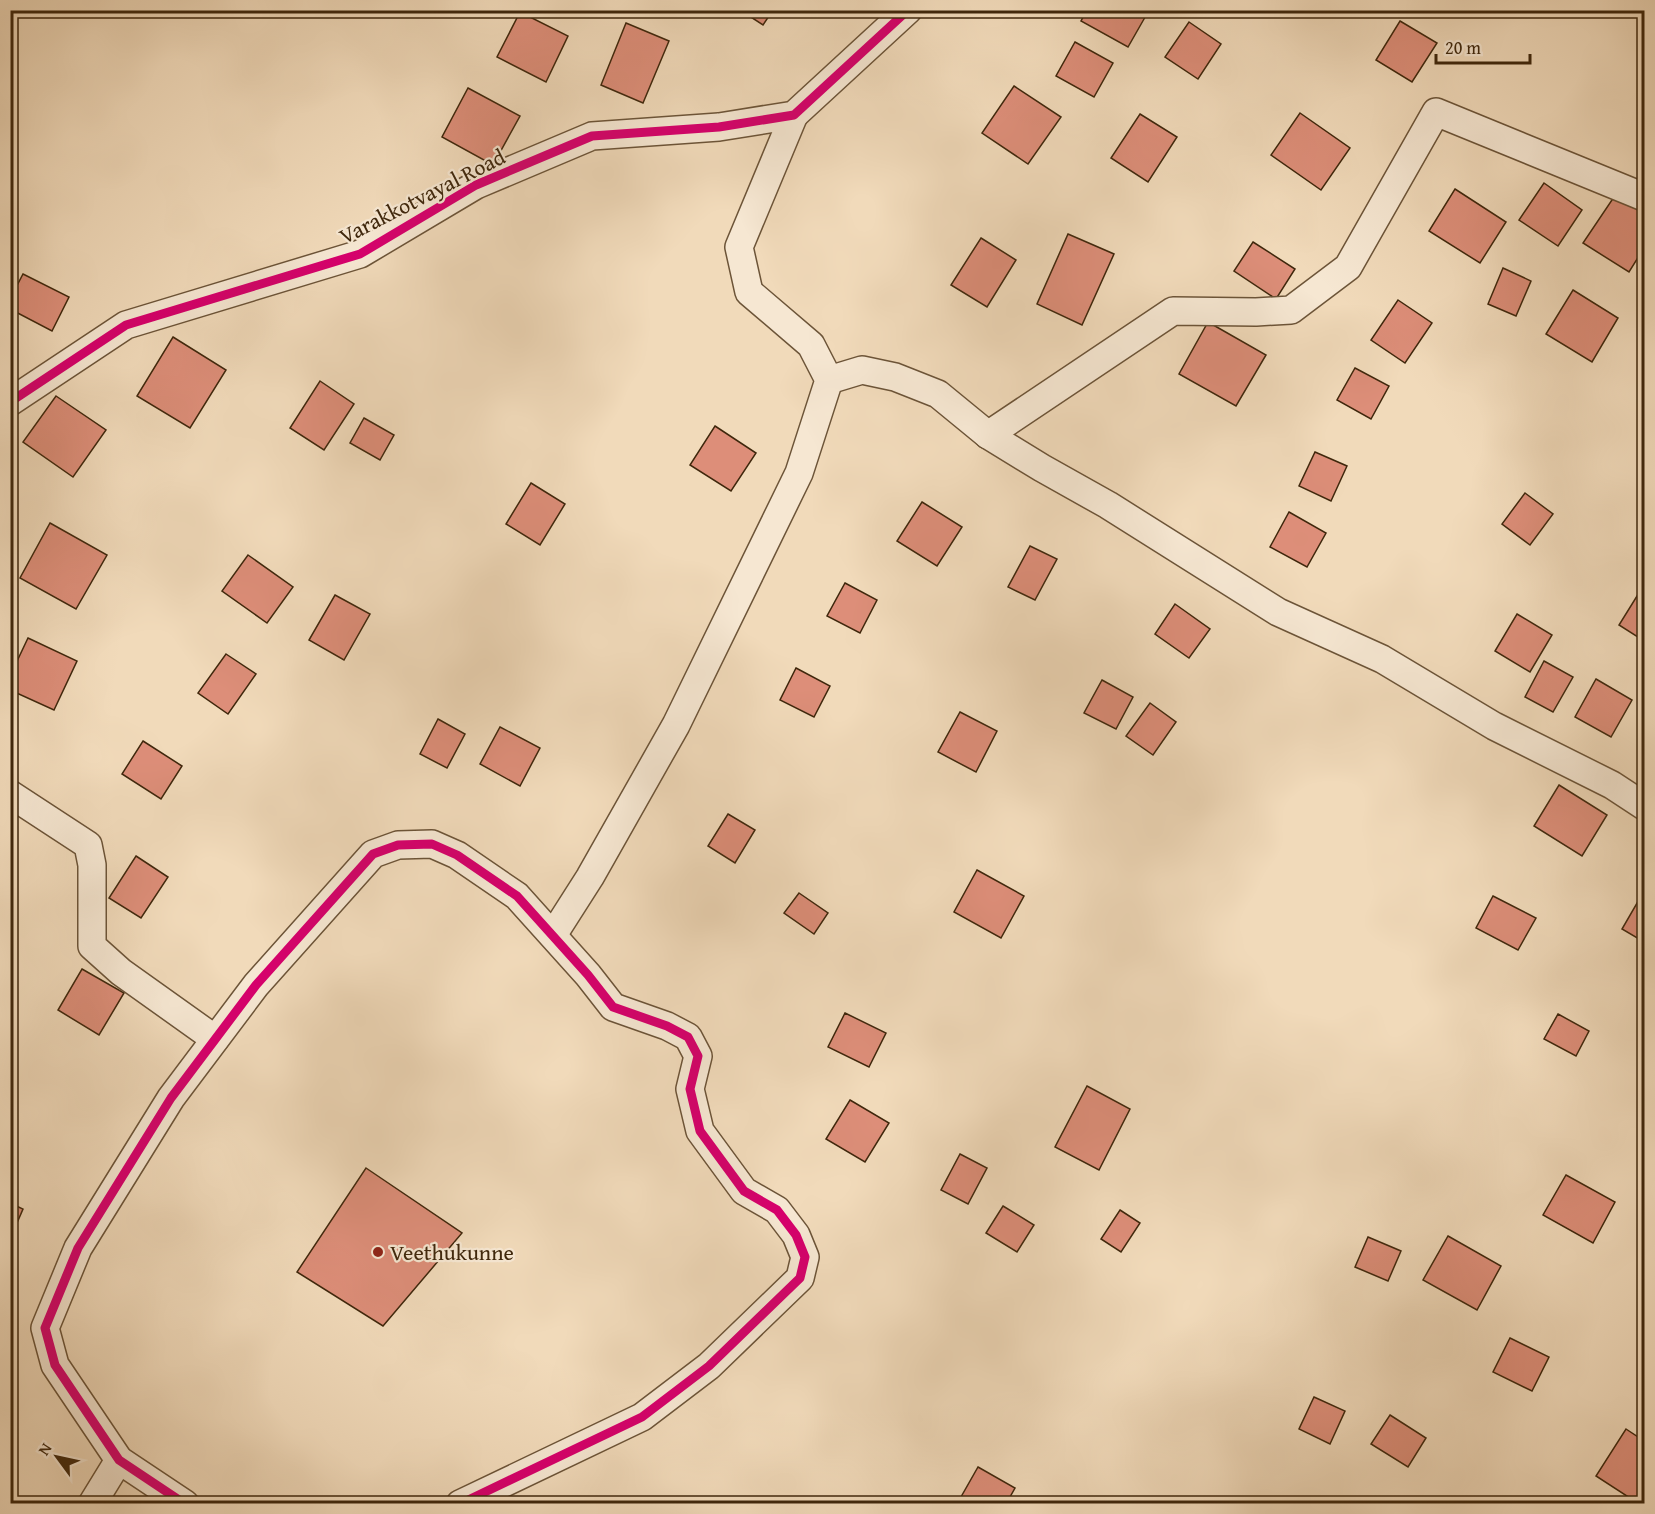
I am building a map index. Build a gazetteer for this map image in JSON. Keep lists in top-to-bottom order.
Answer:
{
  "streets": {
    "street": ["Varakkotvayal Road"]
  },
  "places": ["Veethukunne"],
  "scale_bar": "20 m",
  "north": "top left"
}
